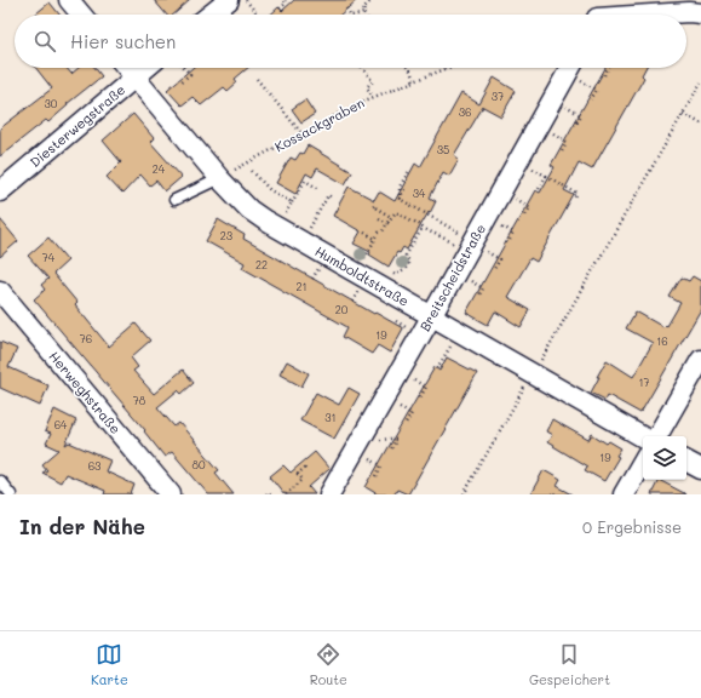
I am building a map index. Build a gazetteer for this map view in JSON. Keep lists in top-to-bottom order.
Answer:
{
  "streets": {
    "street": [
      "Diesterwegstraße",
      "Humboldtstraße",
      "Breitscheidstraße",
      "Herweghstraße"
    ],
    "path": ["Kossackgraben"]
  },
  "crossings": [
    ["Kossackgraben", "Humboldtstraße"],
    ["Diesterwegstraße", "Humboldtstraße"],
    ["Humboldtstraße", "Breitscheidstraße"]
  ],
  "house_numbers": [
    "37",
    "30",
    "36",
    "35",
    "24",
    "34",
    "23",
    "74",
    "22",
    "21",
    "20",
    "19",
    "76",
    "16",
    "17",
    "78",
    "31",
    "64",
    "19",
    "80",
    "63"
  ],
  "page": {
    "search": "Hier suchen",
    "heading": ["In der Nähe", "0 Ergebnisse"],
    "nav": ["Karte", "Route", "Gespeichert"]
  }
}
